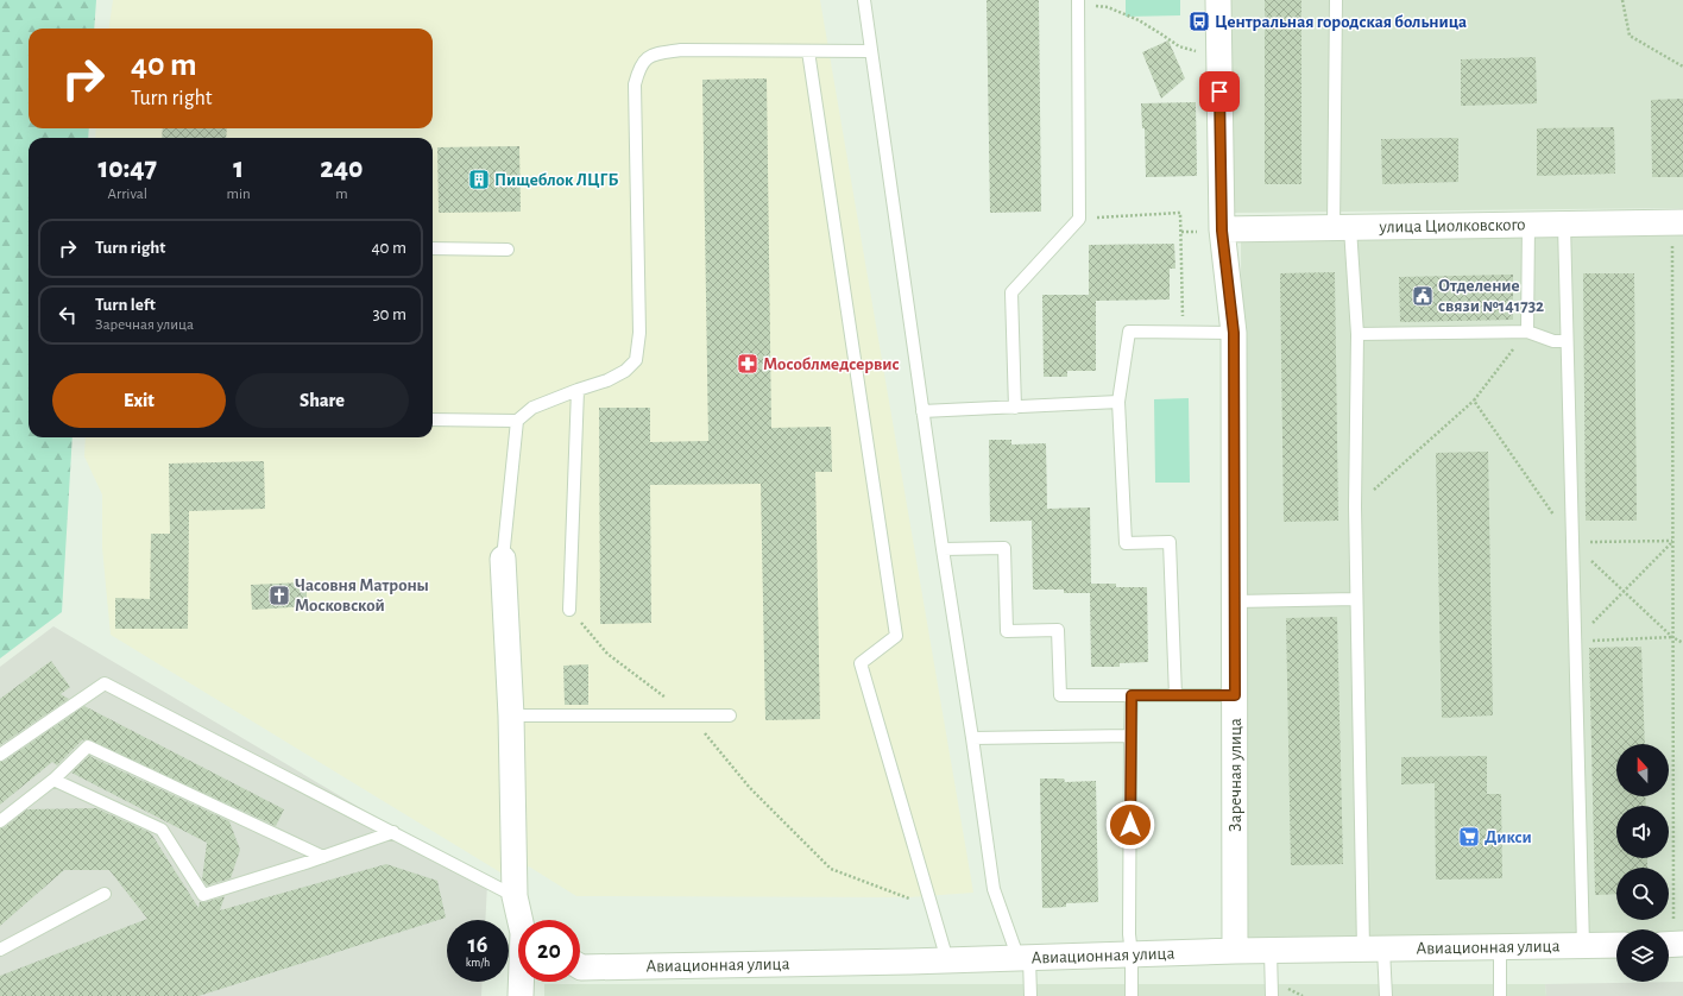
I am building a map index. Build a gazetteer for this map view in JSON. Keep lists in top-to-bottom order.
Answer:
{
  "streets": {
    "street": ["улица Циолковского", "Заречная улица", "Авиационная улица"]
  },
  "crossings": [
    ["улица Циолковского", "Заречная улица"],
    ["Заречная улица", "Авиационная улица"]
  ],
  "places": {
    "bus stop": ["Центральная городская больница"],
    "building": ["Пищеблок ЛЦГБ"],
    "public building": ["Отделение связи №141732"],
    "pharmacy": ["Мособлмедсервис"],
    "church": ["Часовня Матроны Московской"],
    "supermarket": ["Дикси"]
  },
  "north": "top",
  "page": {
    "turn": ["40 m", "Turn right"],
    "eta": [
      "10:47",
      "Arrival",
      "1",
      "min",
      "240",
      "m"
    ],
    "list": [
      {
        "name": "Turn right",
        "value": "40 m"
      },
      {
        "name": "Turn left",
        "note": "Заречная улица",
        "value": "30 m"
      }
    ],
    "buttons": ["Exit", "Share"],
    "speed": "16 km/h",
    "limit": "20"
  }
}
